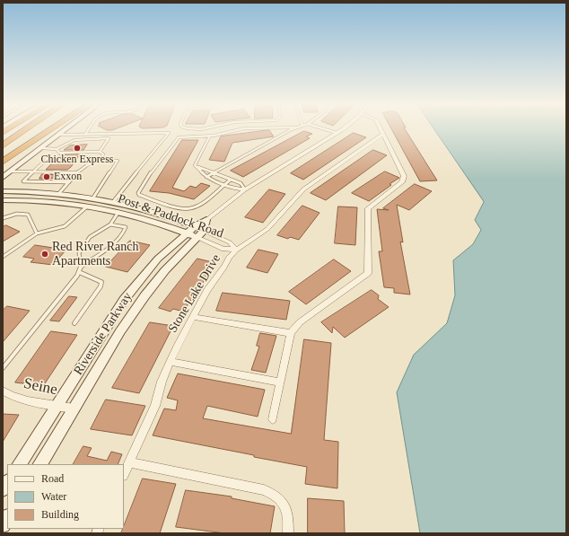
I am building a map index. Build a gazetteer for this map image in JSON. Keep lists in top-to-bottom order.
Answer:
{
  "streets": {
    "street": [
      "Post & Paddock Road",
      "Stone Lake Drive",
      "Riverside Parkway",
      "Seine"
    ]
  },
  "crossings": [
    ["Post & Paddock Road", "Stone Lake Drive"],
    ["Post & Paddock Road", "Riverside Parkway"],
    ["Riverside Parkway", "Seine"]
  ],
  "places": ["Chicken Express", "Exxon", "Red River Ranch Apartments"],
  "legend": ["Road", "Water", "Building"]
}
